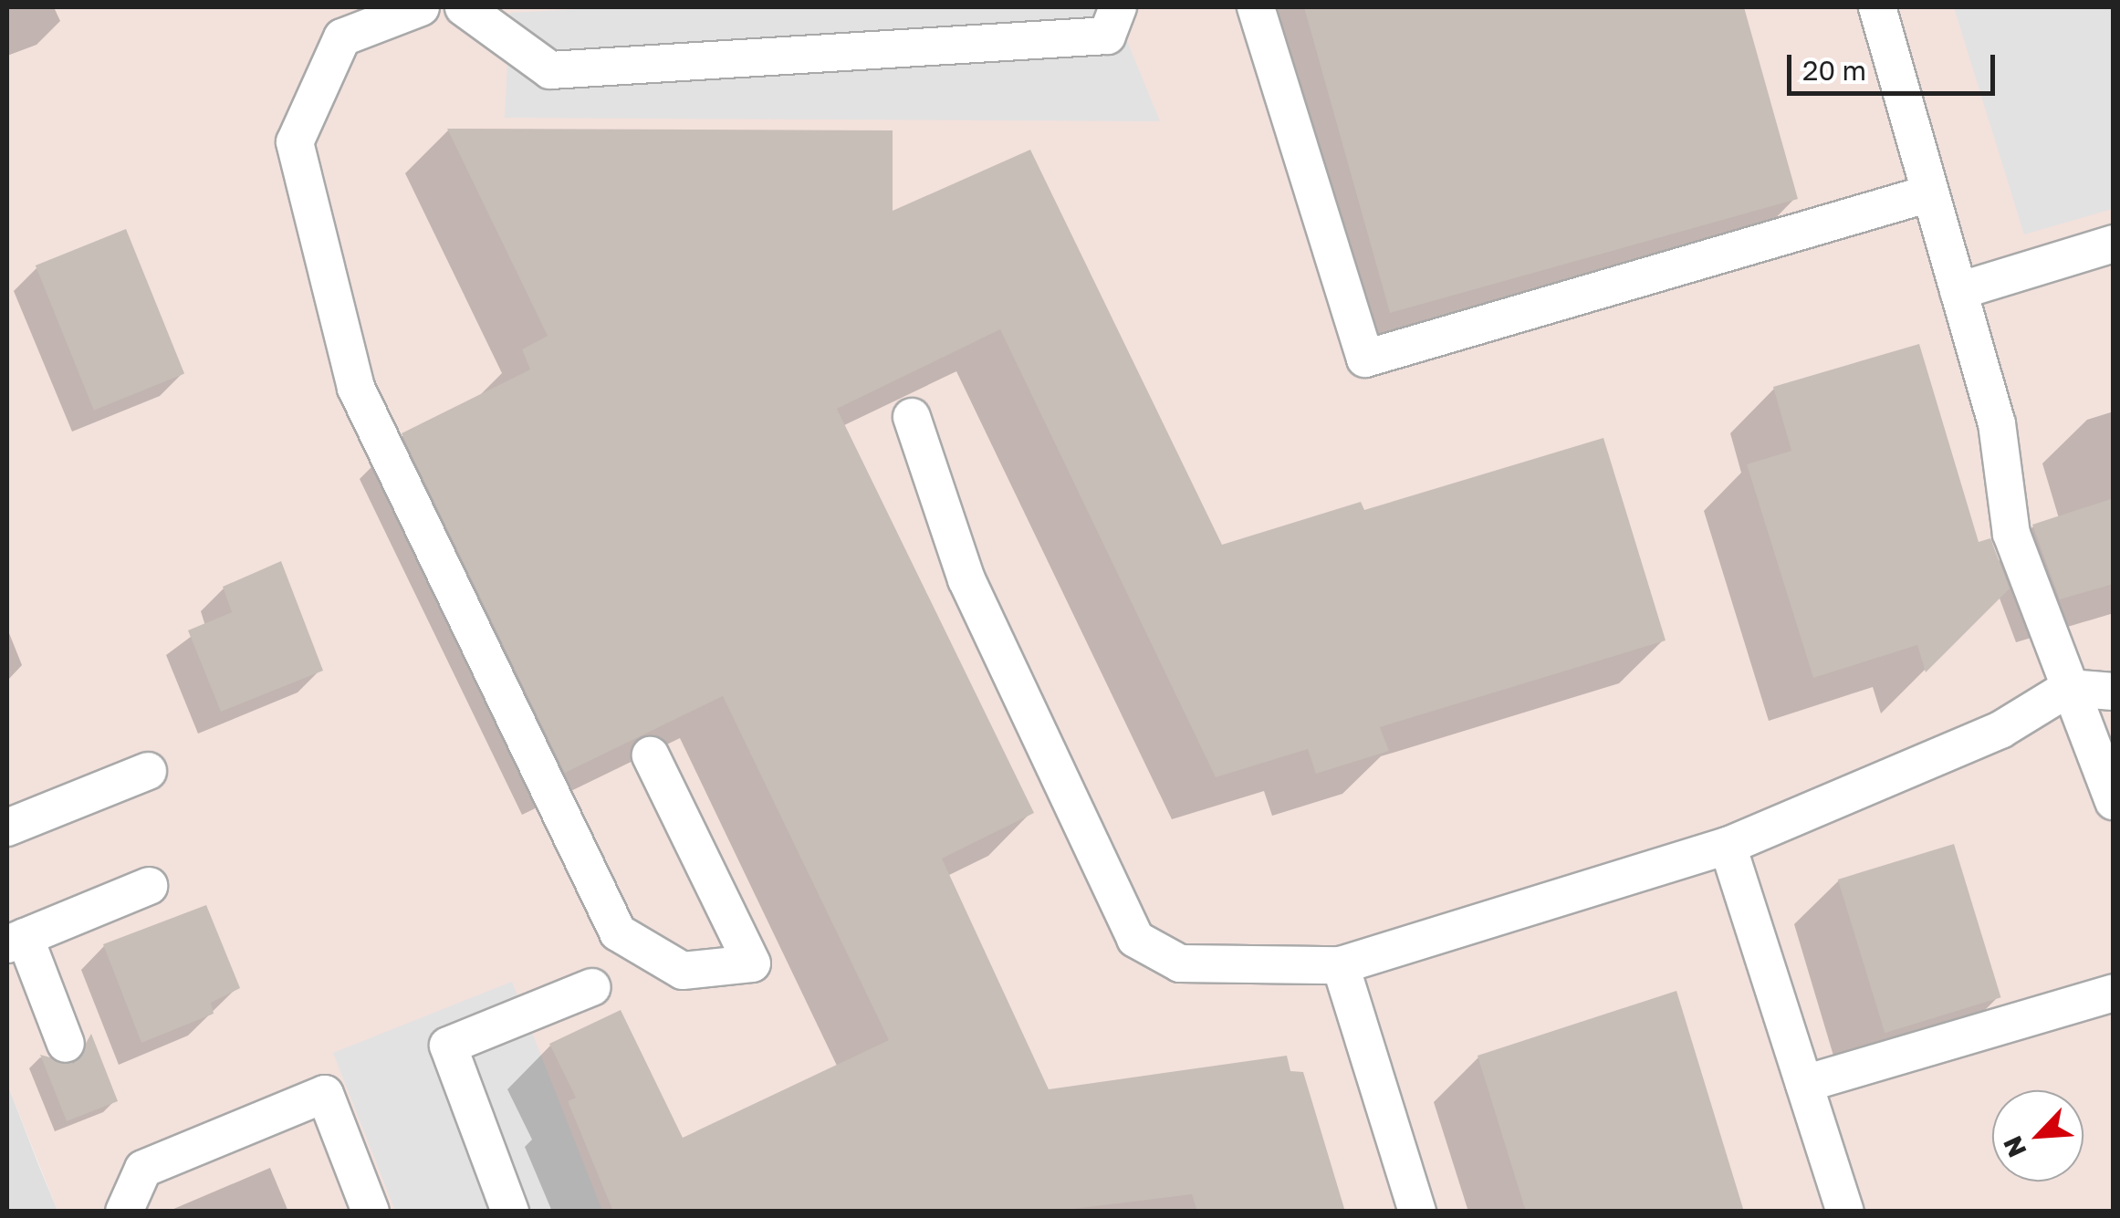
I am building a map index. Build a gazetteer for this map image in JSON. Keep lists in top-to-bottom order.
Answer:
{
  "scale_bar": "20 m",
  "north": "bottom left"
}
